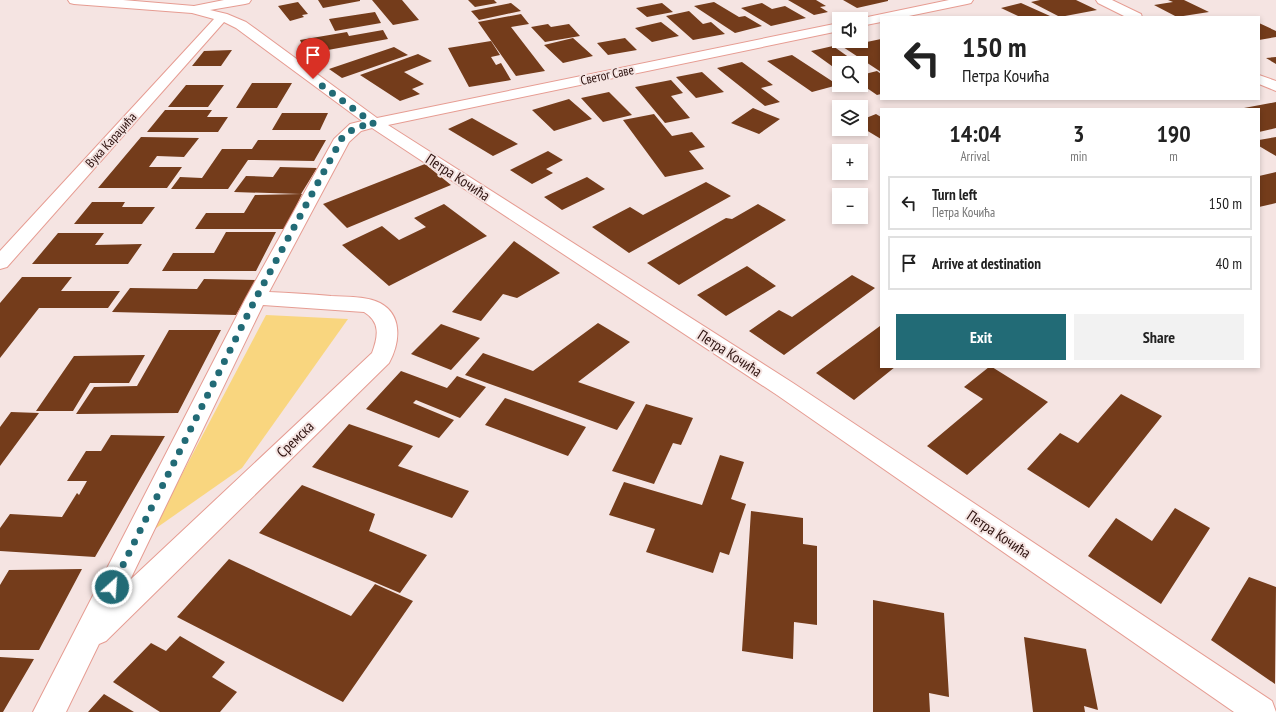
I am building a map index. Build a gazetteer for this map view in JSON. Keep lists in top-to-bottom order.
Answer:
{
  "streets": {
    "street": [
      "Светог Саве",
      "Вука Караџића",
      "Петра Кочића",
      "Сремска"
    ]
  },
  "crossings": [
    ["Светог Саве", "Петра Кочића"],
    ["Светог Саве", "Сремска"],
    ["Вука Караџића", "Петра Кочића"],
    ["Петра Кочића", "Сремска"]
  ],
  "page": {
    "map_buttons": ["+", "−"],
    "turn": ["150 m", "Петра Кочића"],
    "eta": [
      "14:04",
      "Arrival",
      "3",
      "min",
      "190",
      "m"
    ],
    "list": [
      {
        "name": "Turn left",
        "note": "Петра Кочића",
        "value": "150 m"
      },
      {
        "name": "Arrive at destination",
        "value": "40 m"
      }
    ],
    "buttons": ["Exit", "Share"]
  }
}
